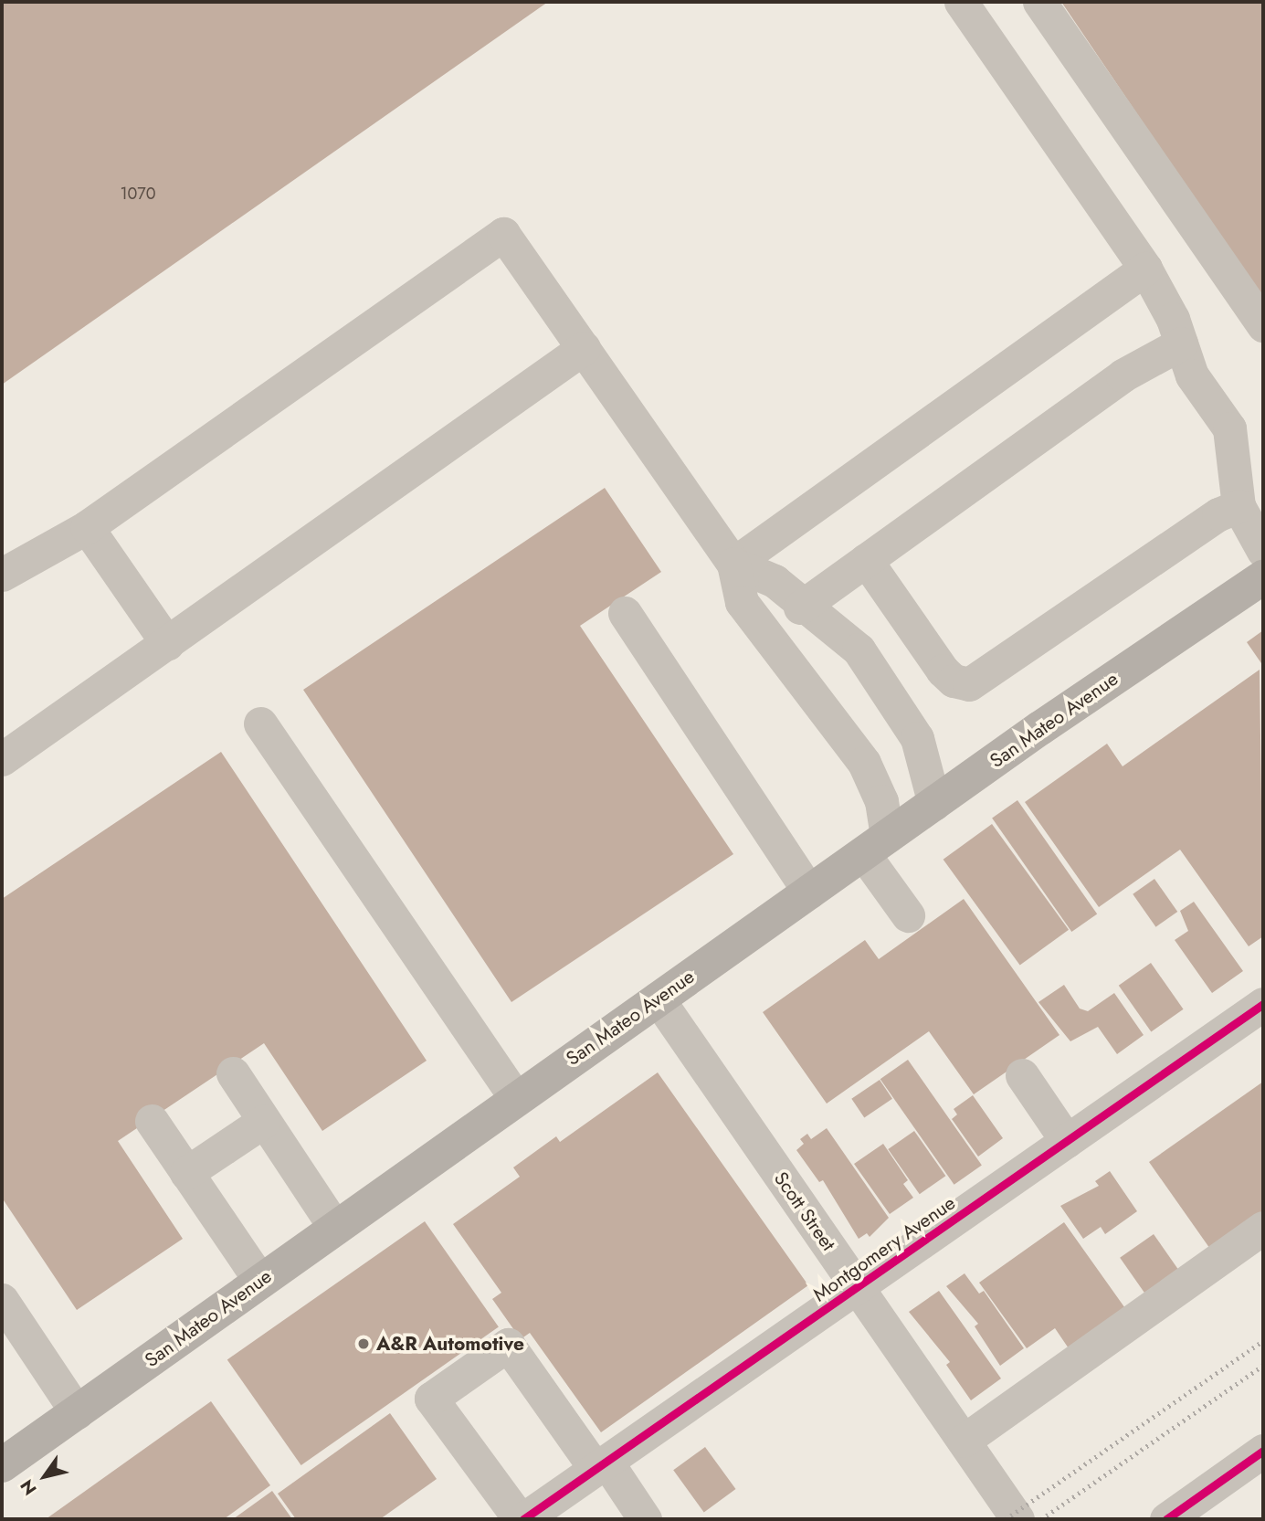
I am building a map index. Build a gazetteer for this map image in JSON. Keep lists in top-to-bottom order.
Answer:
{
  "streets": {
    "main road": ["San Mateo Avenue"],
    "street": ["Scott Street", "Montgomery Avenue"]
  },
  "crossings": [
    ["San Mateo Avenue", "Scott Street"],
    ["Scott Street", "Montgomery Avenue"]
  ],
  "places": ["A&R Automotive"],
  "house_numbers": ["1070"],
  "north": "bottom left"
}
